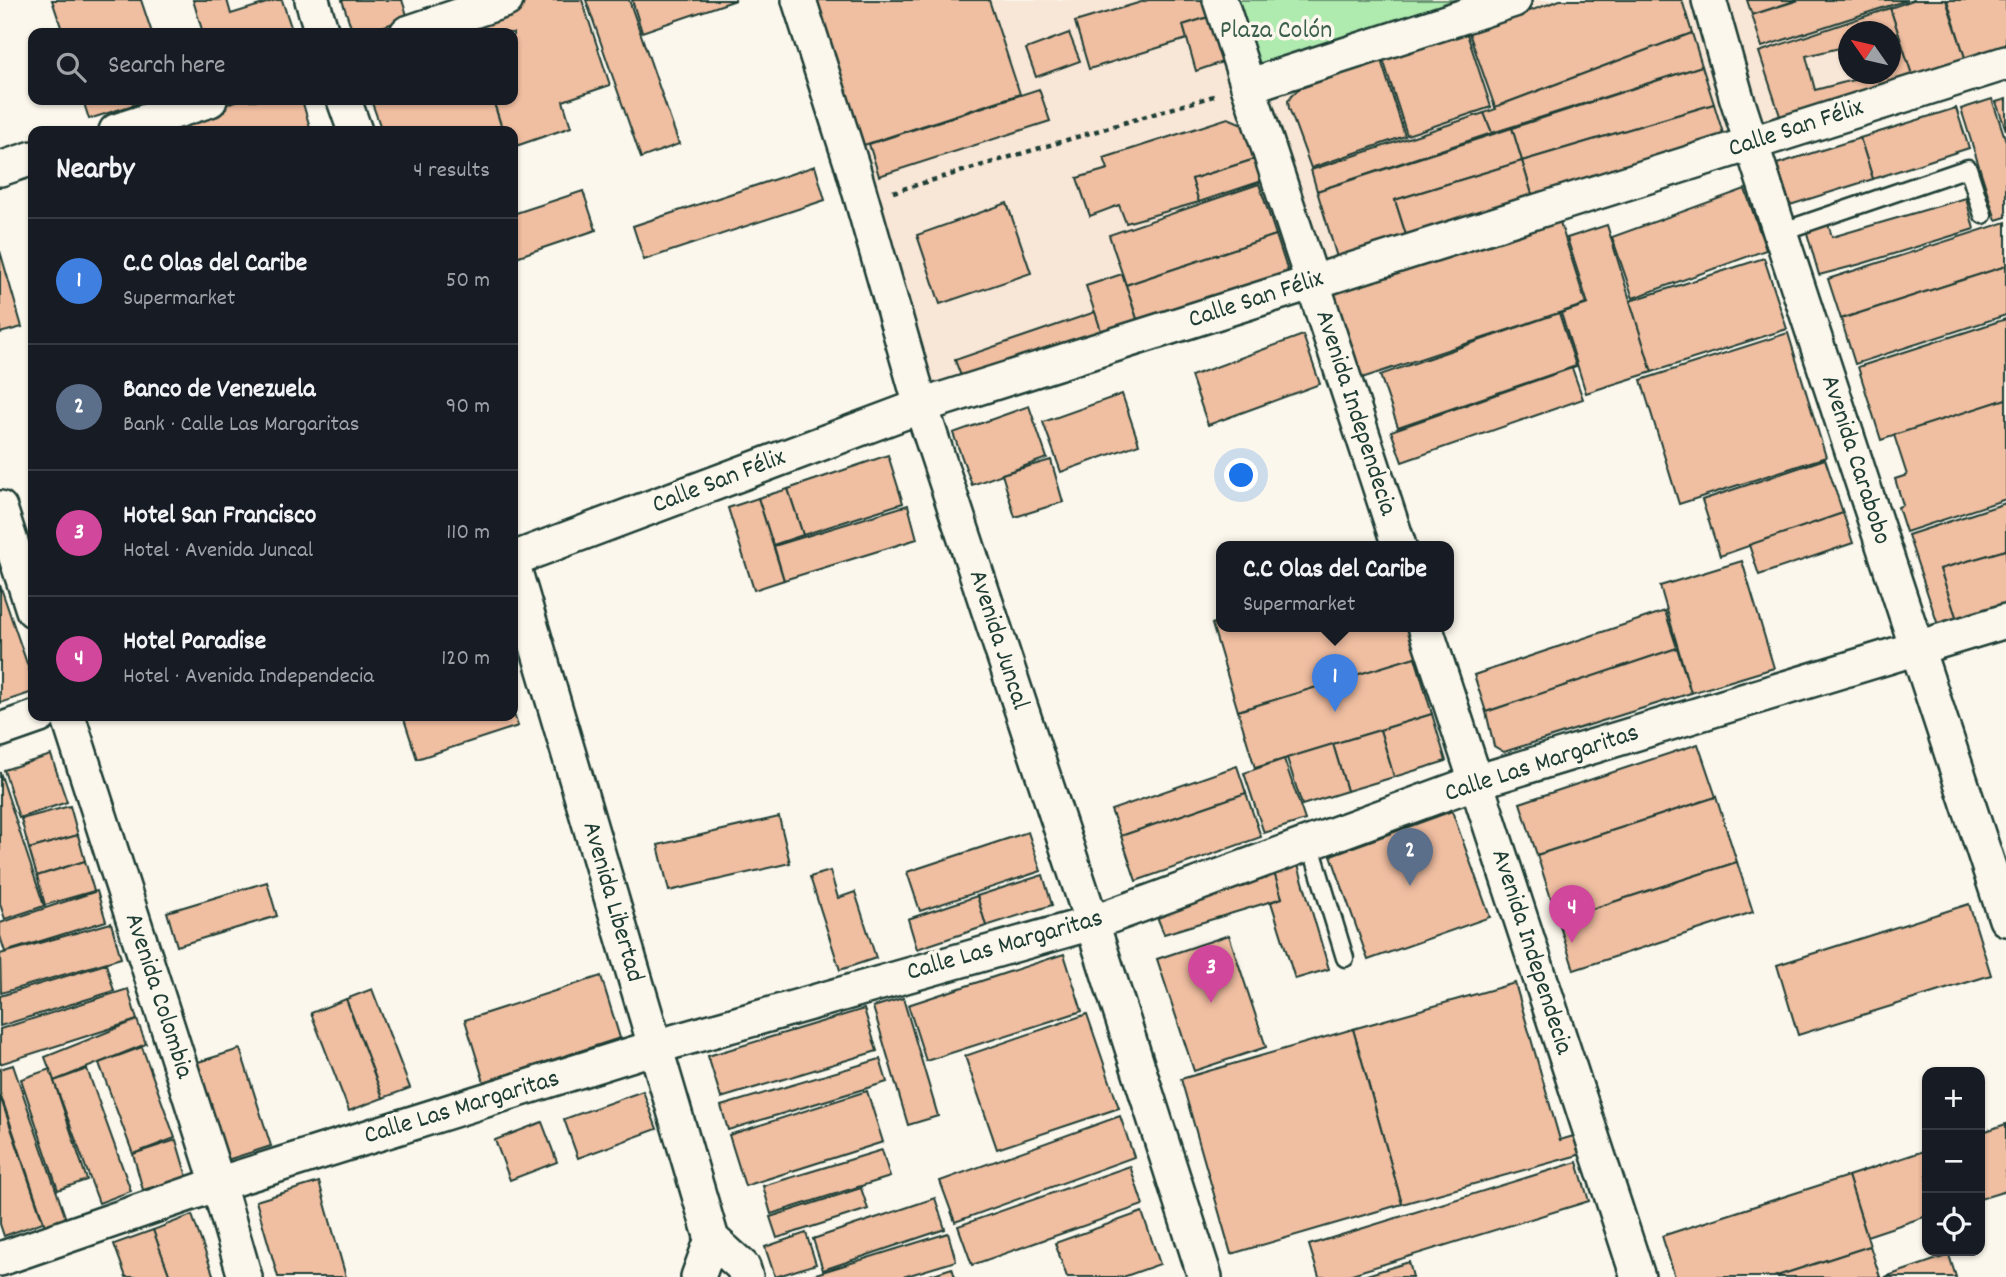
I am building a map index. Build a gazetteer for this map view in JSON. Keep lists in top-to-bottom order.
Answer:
{
  "streets": {
    "street": [
      "Calle San Félix",
      "Avenida Independecia",
      "Avenida Carabobo",
      "Avenida Juncal",
      "Calle Las Margaritas",
      "Avenida Libertad",
      "Avenida Colombia"
    ]
  },
  "crossings": [
    ["Calle San Félix", "Avenida Independecia"],
    ["Calle San Félix", "Avenida Carabobo"],
    ["Calle San Félix", "Avenida Juncal"],
    ["Avenida Independecia", "Calle Las Margaritas"],
    ["Avenida Carabobo", "Calle Las Margaritas"],
    ["Avenida Juncal", "Calle Las Margaritas"],
    ["Calle Las Margaritas", "Avenida Libertad"],
    ["Calle Las Margaritas", "Avenida Colombia"]
  ],
  "parks": ["Plaza Colón"],
  "north": "top left",
  "page": {
    "search": "Search here",
    "heading": ["Nearby", "4 results"],
    "list": [
      {
        "mark": "1",
        "name": "C.C Olas del Caribe",
        "note": "Supermarket",
        "value": "50 m"
      },
      {
        "mark": "2",
        "name": "Banco de Venezuela",
        "note": "Bank · Calle Las Margaritas",
        "value": "90 m"
      },
      {
        "mark": "3",
        "name": "Hotel San Francisco",
        "note": "Hotel · Avenida Juncal",
        "value": "110 m"
      },
      {
        "mark": "4",
        "name": "Hotel Paradise",
        "note": "Hotel · Avenida Independecia",
        "value": "120 m"
      }
    ],
    "popup": ["C.C Olas del Caribe", "Supermarket"],
    "pins": [
      "1",
      "2",
      "4",
      "3"
    ],
    "map_buttons": ["+", "−"]
  }
}
